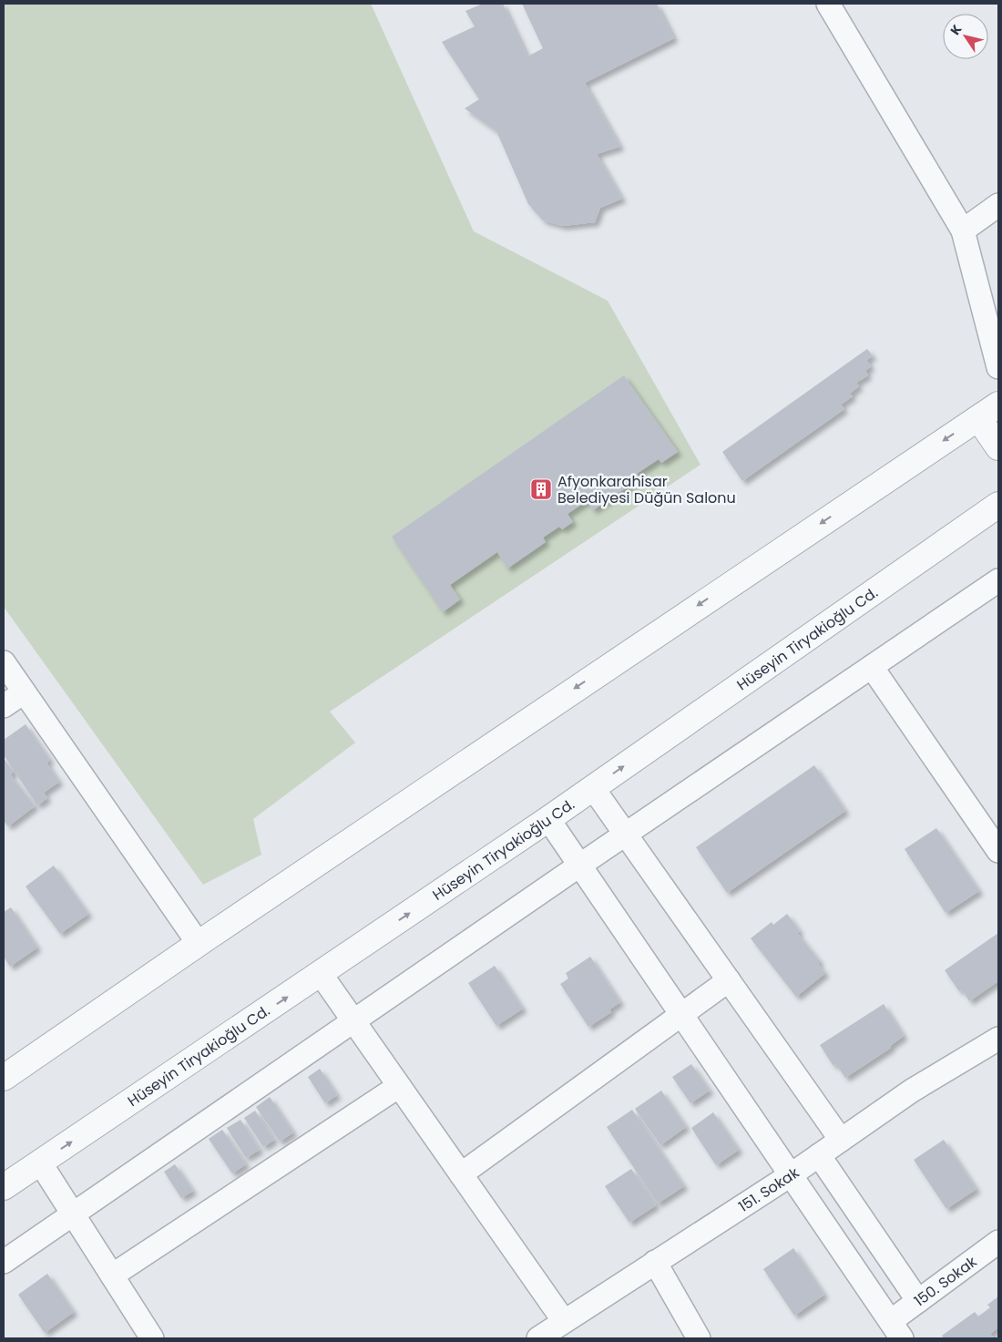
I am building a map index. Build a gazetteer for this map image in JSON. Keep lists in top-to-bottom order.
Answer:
{
  "streets": {
    "street": ["Hüseyin Tiryakioğlu Cd.", "151. Sokak", "150. Sokak"]
  },
  "places": {
    "building": ["Afyonkarahisar Belediyesi Düğün Salonu"]
  },
  "north": "top left"
}
